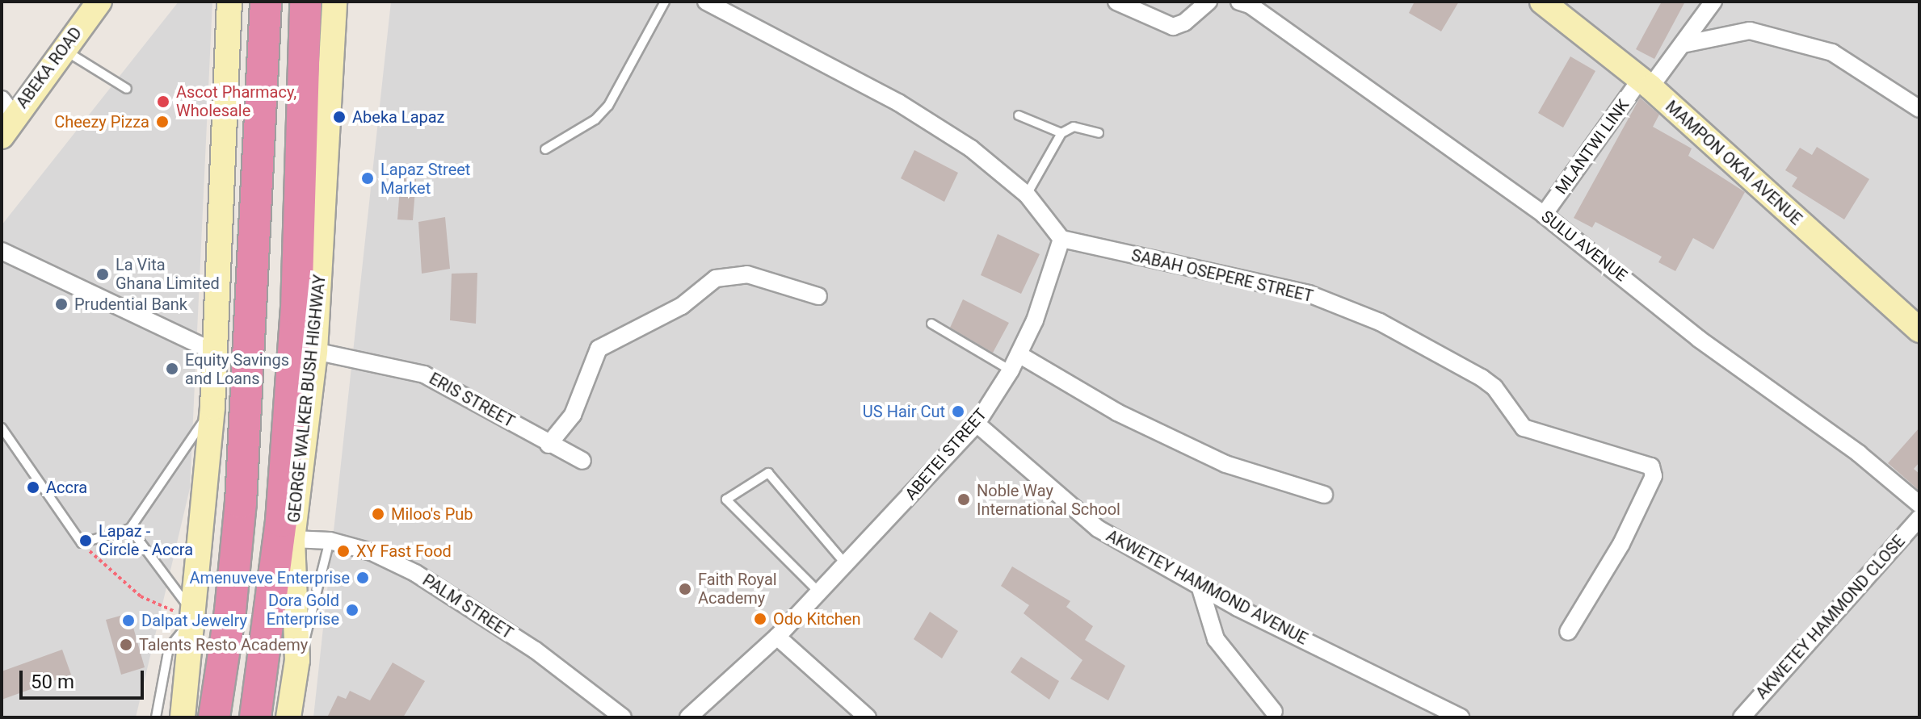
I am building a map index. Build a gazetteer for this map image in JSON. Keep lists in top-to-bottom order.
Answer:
{
  "streets": {
    "highway": ["GEORGE WALKER BUSH HIGHWAY"],
    "street": [
      "ABEKA ROAD",
      "MLANTWI LINK",
      "MAMPON OKAI AVENUE",
      "SULU AVENUE",
      "SABAH OSEPERE STREET",
      "ERIS STREET",
      "ABETEI STREET",
      "AKWETEY HAMMOND AVENUE",
      "PALM STREET",
      "AKWETEY HAMMOND CLOSE"
    ]
  },
  "crossings": [
    ["MLANTWI LINK", "MAMPON OKAI AVENUE"],
    ["MLANTWI LINK", "SULU AVENUE"],
    ["SABAH OSEPERE STREET", "ABETEI STREET"],
    ["GEORGE WALKER BUSH HIGHWAY", "ERIS STREET"],
    ["GEORGE WALKER BUSH HIGHWAY", "PALM STREET"],
    ["ABETEI STREET", "AKWETEY HAMMOND AVENUE"]
  ],
  "places": [
    "Ascot Pharmacy, Wholesale",
    "Abeka Lapaz",
    "Cheezy Pizza",
    "Lapaz Street Market",
    "La Vita Ghana Limited",
    "Prudential Bank",
    "Equity Savings and Loans",
    "US Hair Cut",
    "Accra",
    "Noble Way International School",
    "Miloo's Pub",
    "Lapaz - Circle - Accra",
    "XY Fast Food",
    "Amenuveve Enterprise",
    "Faith Royal Academy",
    "Dora Gold Enterprise",
    "Odo Kitchen",
    "Dalpat Jewelry",
    "Talents Resto Academy"
  ],
  "scale_bar": "50 m"
}
